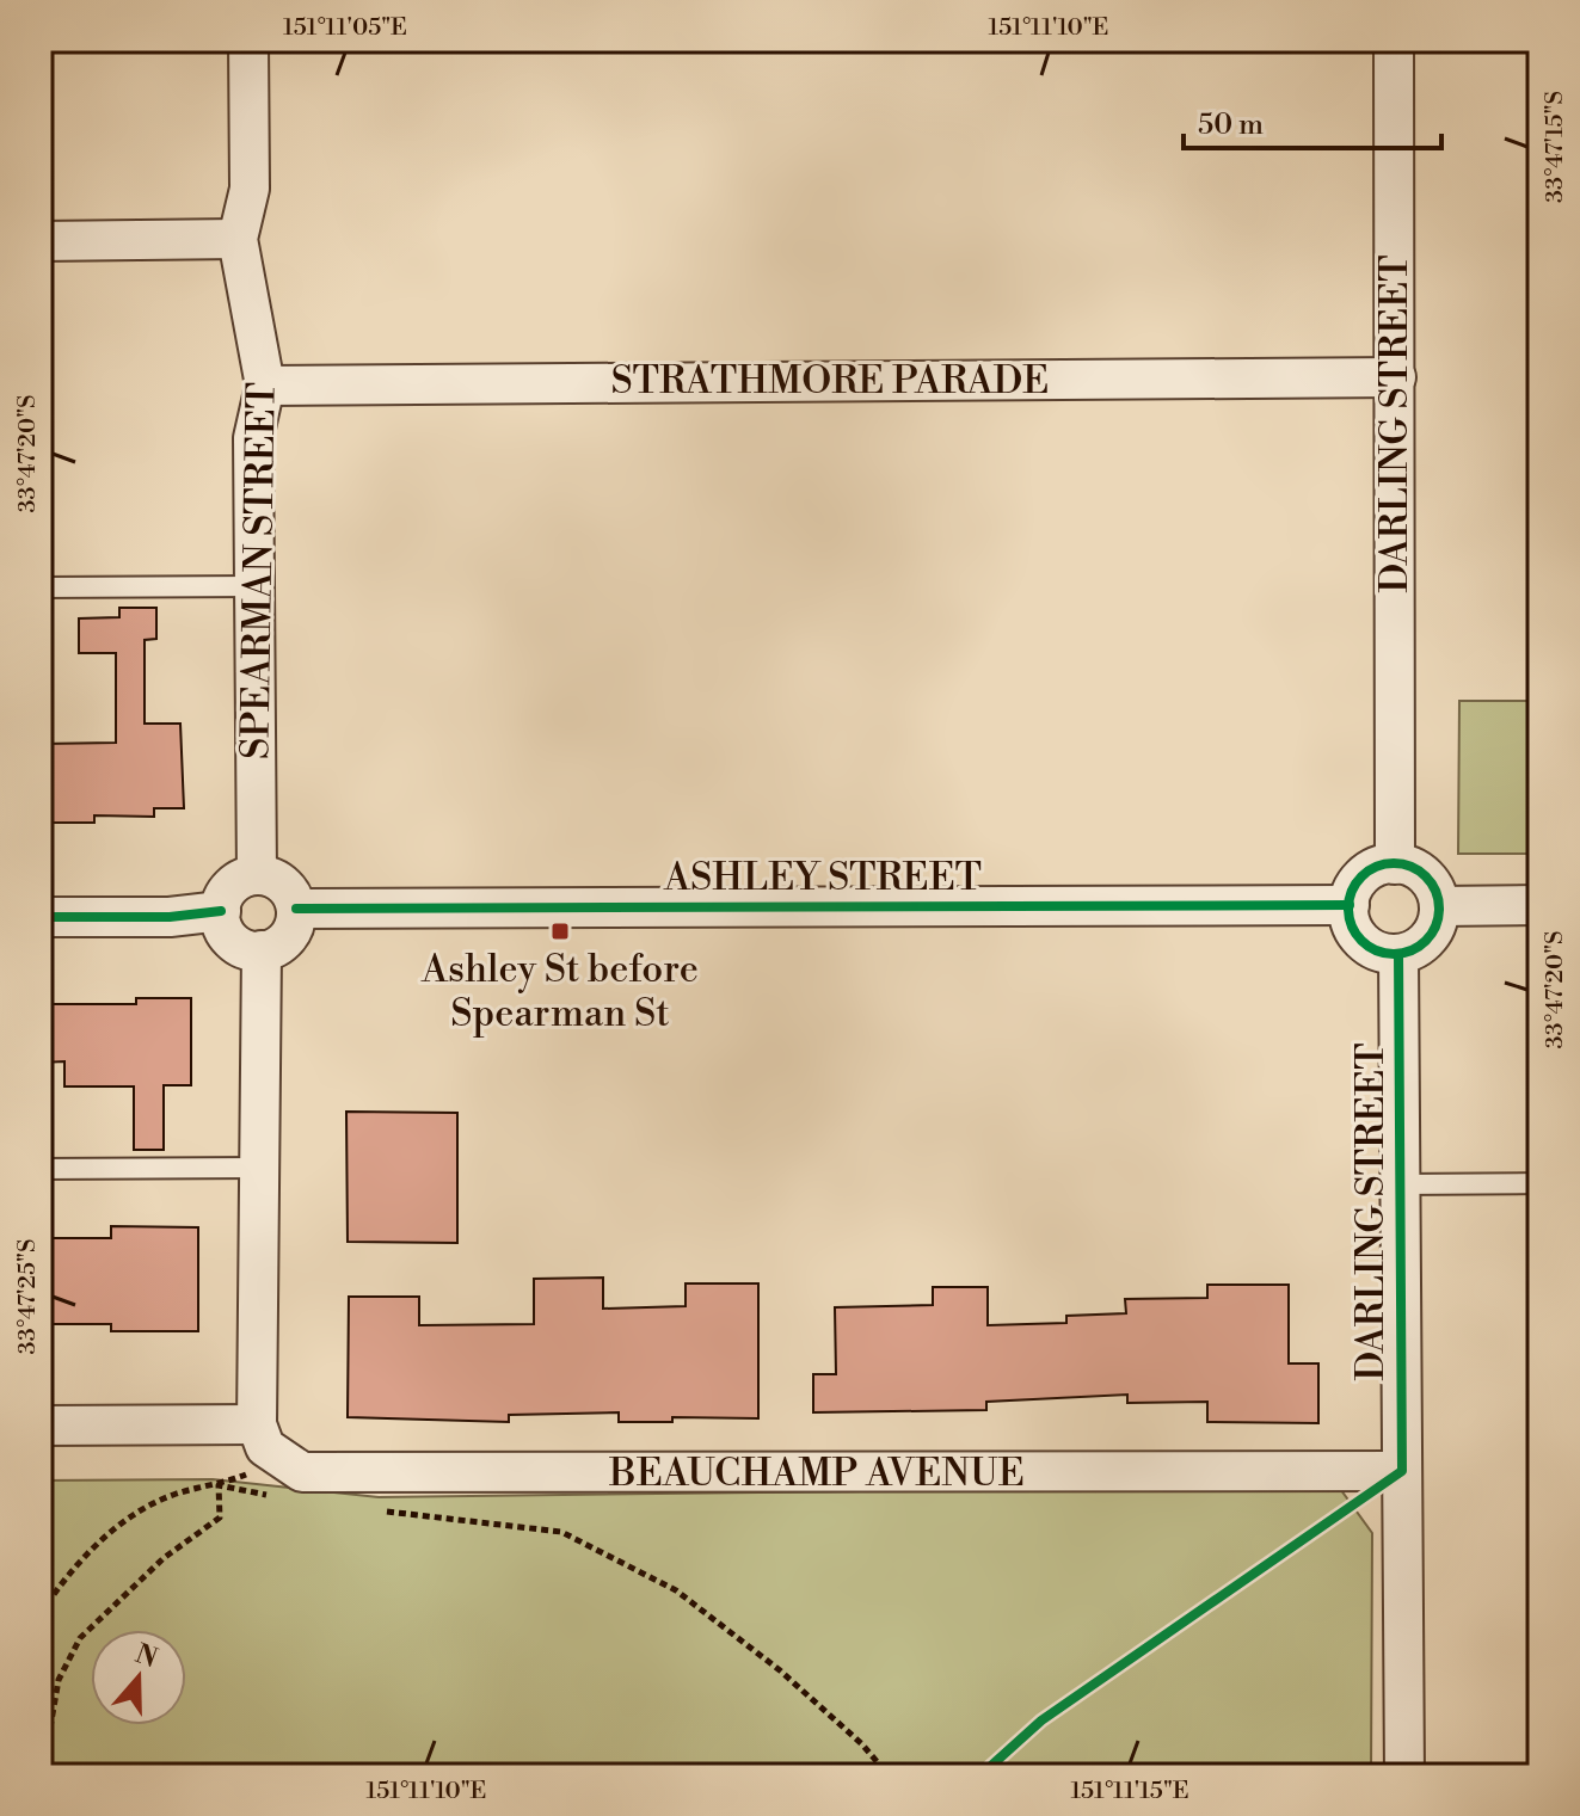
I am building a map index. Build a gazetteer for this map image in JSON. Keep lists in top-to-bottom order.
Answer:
{
  "streets": {
    "street": [
      "STRATHMORE PARADE",
      "DARLING STREET",
      "SPEARMAN STREET",
      "ASHLEY STREET",
      "BEAUCHAMP AVENUE"
    ]
  },
  "crossings": [
    ["STRATHMORE PARADE", "DARLING STREET"],
    ["STRATHMORE PARADE", "SPEARMAN STREET"],
    ["DARLING STREET", "ASHLEY STREET"],
    ["DARLING STREET", "BEAUCHAMP AVENUE"],
    ["SPEARMAN STREET", "ASHLEY STREET"]
  ],
  "places": {
    "transit": ["Ashley St before Spearman St"]
  },
  "scale_bar": "50 m",
  "north": "top",
  "coordinates": [
    "151°11'05\"E",
    "151°11'10\"E",
    "33°47'15\"S",
    "33°47'20\"S",
    "33°47'25\"S",
    "151°11'15\"E"
  ]
}
